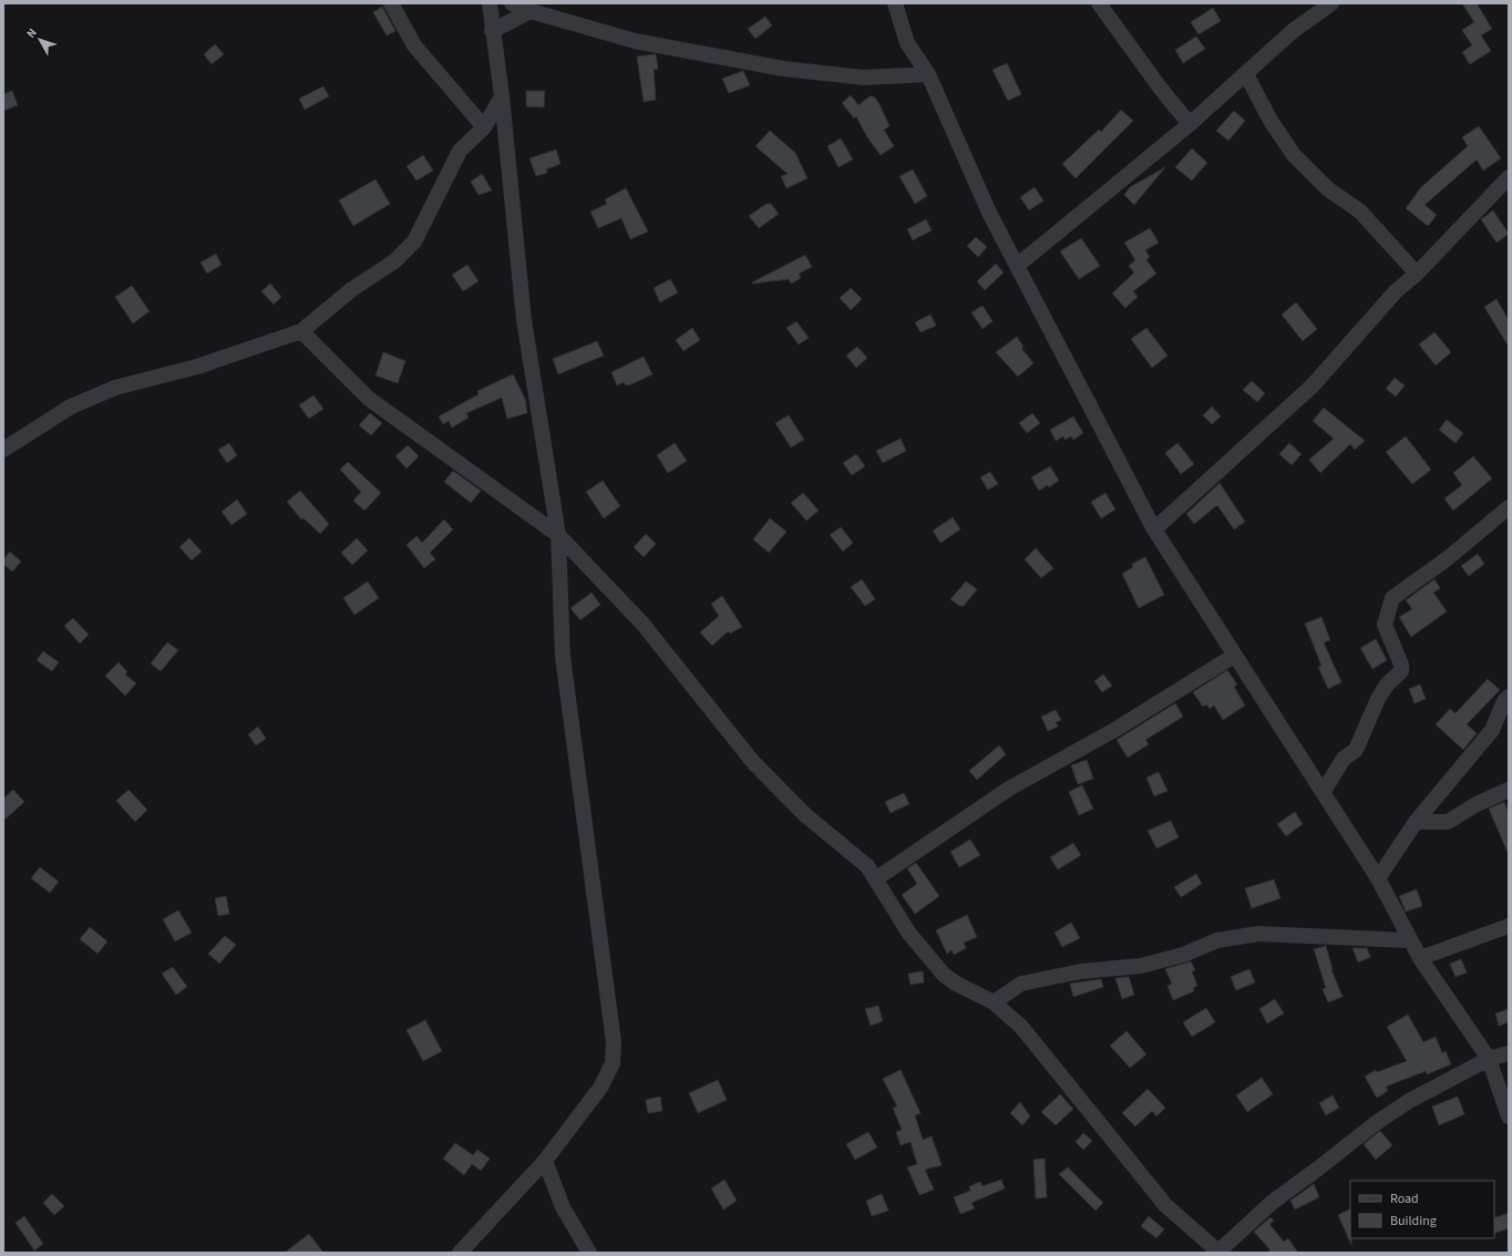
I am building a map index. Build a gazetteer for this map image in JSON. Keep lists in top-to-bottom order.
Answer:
{
  "legend": ["Road", "Building"],
  "north": "top left"
}
